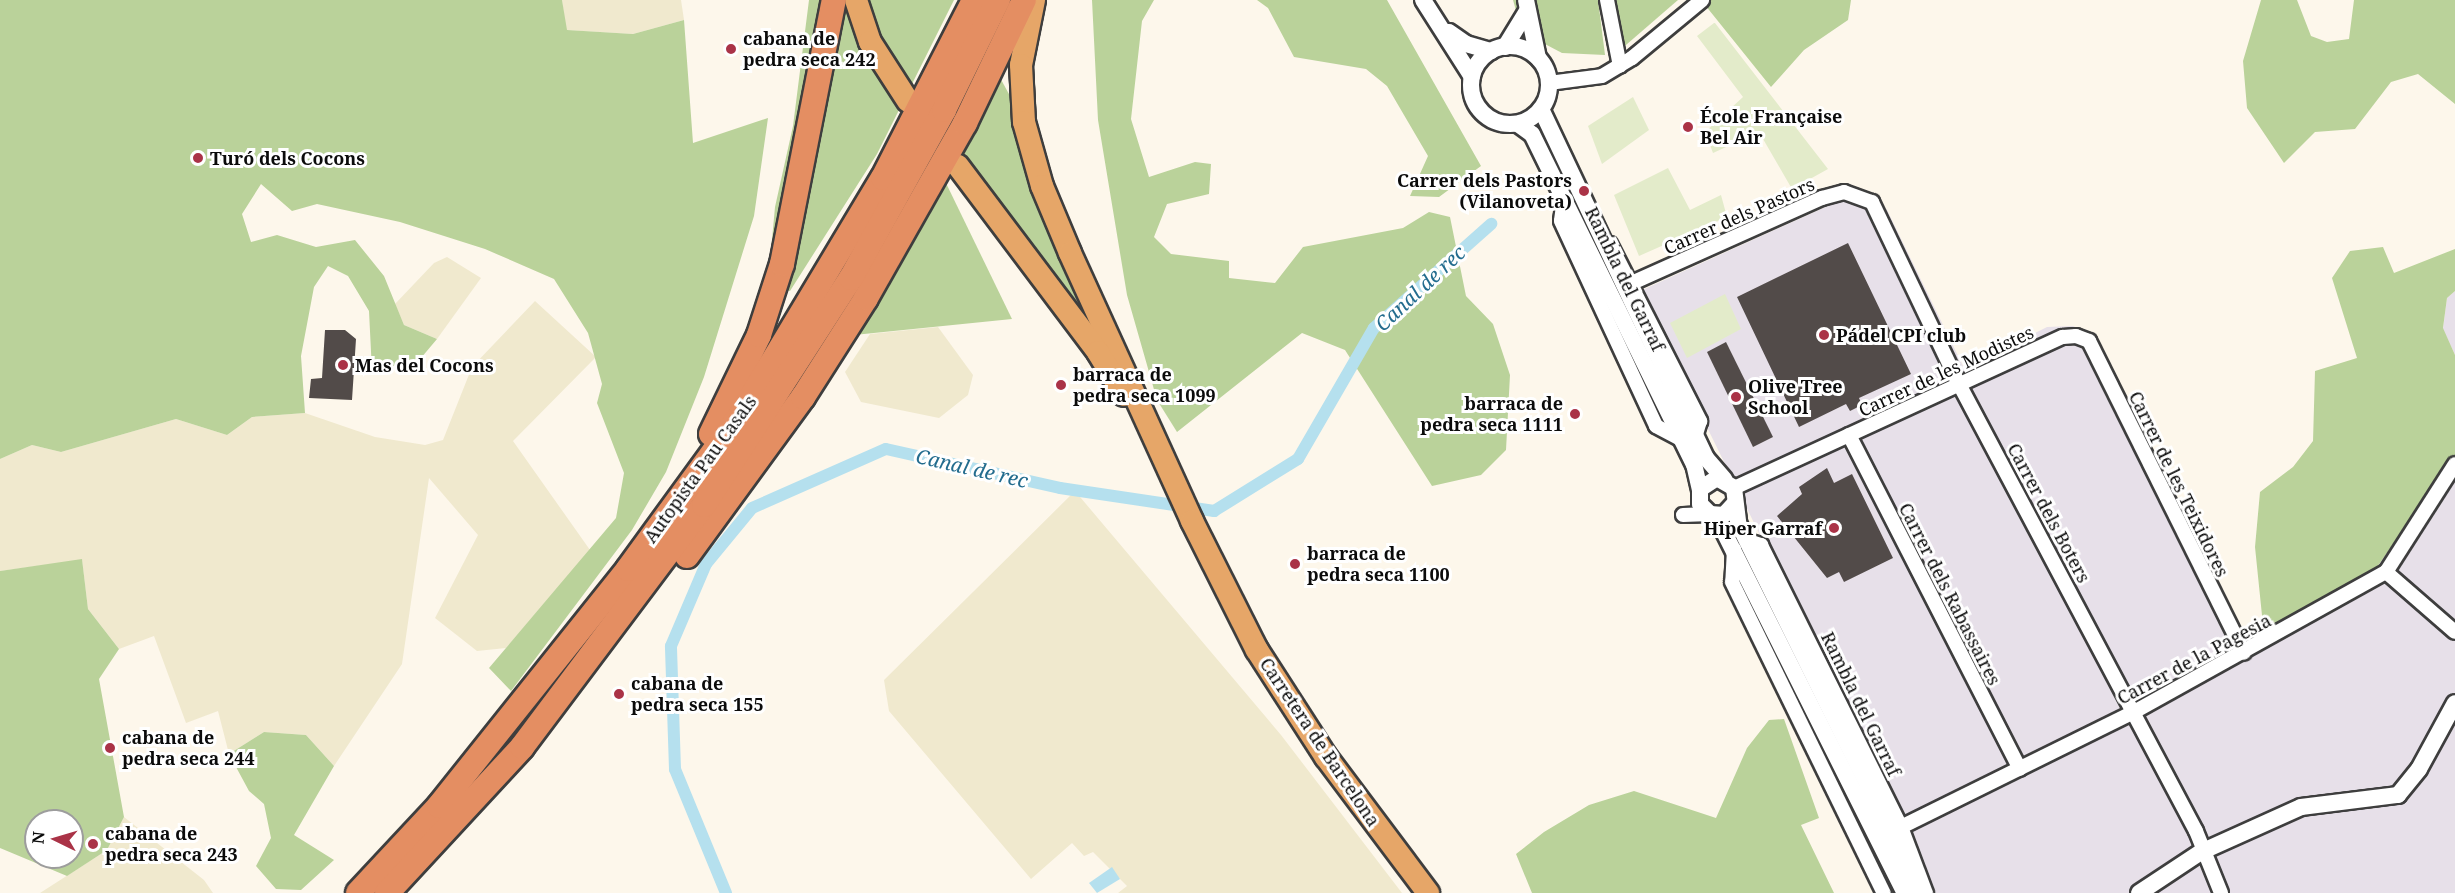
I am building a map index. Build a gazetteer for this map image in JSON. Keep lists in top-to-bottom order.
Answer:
{
  "streets": {
    "highway": ["Autopista Pau Casals", "Carretera de Barcelona"],
    "street": [
      "Carrer dels Pastors",
      "Rambla del Garraf",
      "Carrer de les Modistes",
      "Carrer de les Teixidores",
      "Carrer dels Boters",
      "Carrer dels Rabassaires",
      "Carrer de la Pagesia"
    ]
  },
  "crossings": [
    ["Carrer dels Pastors", "Rambla del Garraf"],
    ["Carrer dels Pastors", "Carrer dels Boters"],
    ["Rambla del Garraf", "Carrer de les Modistes"],
    ["Rambla del Garraf", "Carrer de la Pagesia"],
    ["Carrer de les Modistes", "Carrer de les Teixidores"],
    ["Carrer de les Modistes", "Carrer dels Boters"],
    ["Carrer de les Modistes", "Carrer dels Rabassaires"],
    ["Carrer de les Teixidores", "Carrer de la Pagesia"],
    ["Carrer dels Boters", "Carrer de la Pagesia"],
    ["Carrer dels Rabassaires", "Carrer de la Pagesia"]
  ],
  "water": ["Canal de rec"],
  "places": [
    "cabana de pedra seca 242",
    "École Française Bel Air",
    "Turó dels Cocons",
    "Carrer dels Pastors (Vilanoveta)",
    "Pádel CPI club",
    "Mas del Cocons",
    "barraca de pedra seca 1099",
    "Olive Tree School",
    "barraca de pedra seca 1111",
    "Hiper Garraf",
    "barraca de pedra seca 1100",
    "cabana de pedra seca 155",
    "cabana de pedra seca 244",
    "cabana de pedra seca 243"
  ],
  "north": "left"
}
